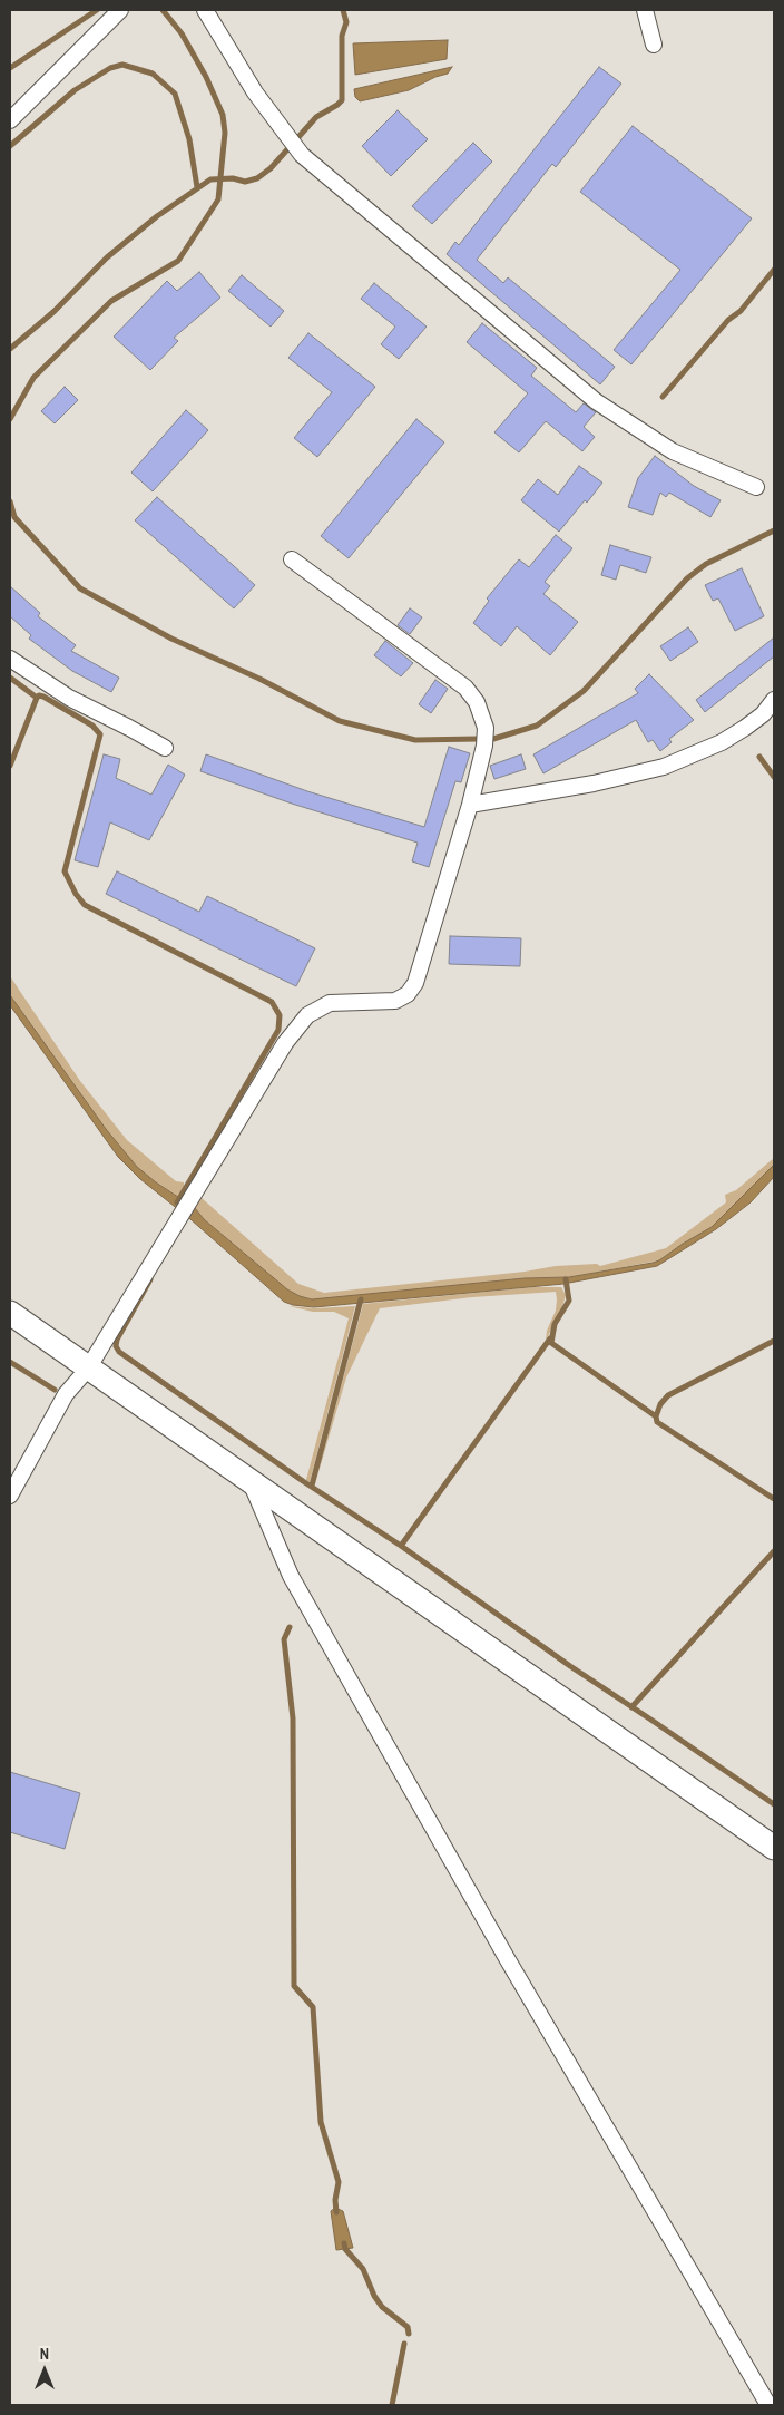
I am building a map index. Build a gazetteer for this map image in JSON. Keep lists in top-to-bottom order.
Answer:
{
  "north": "top"
}
